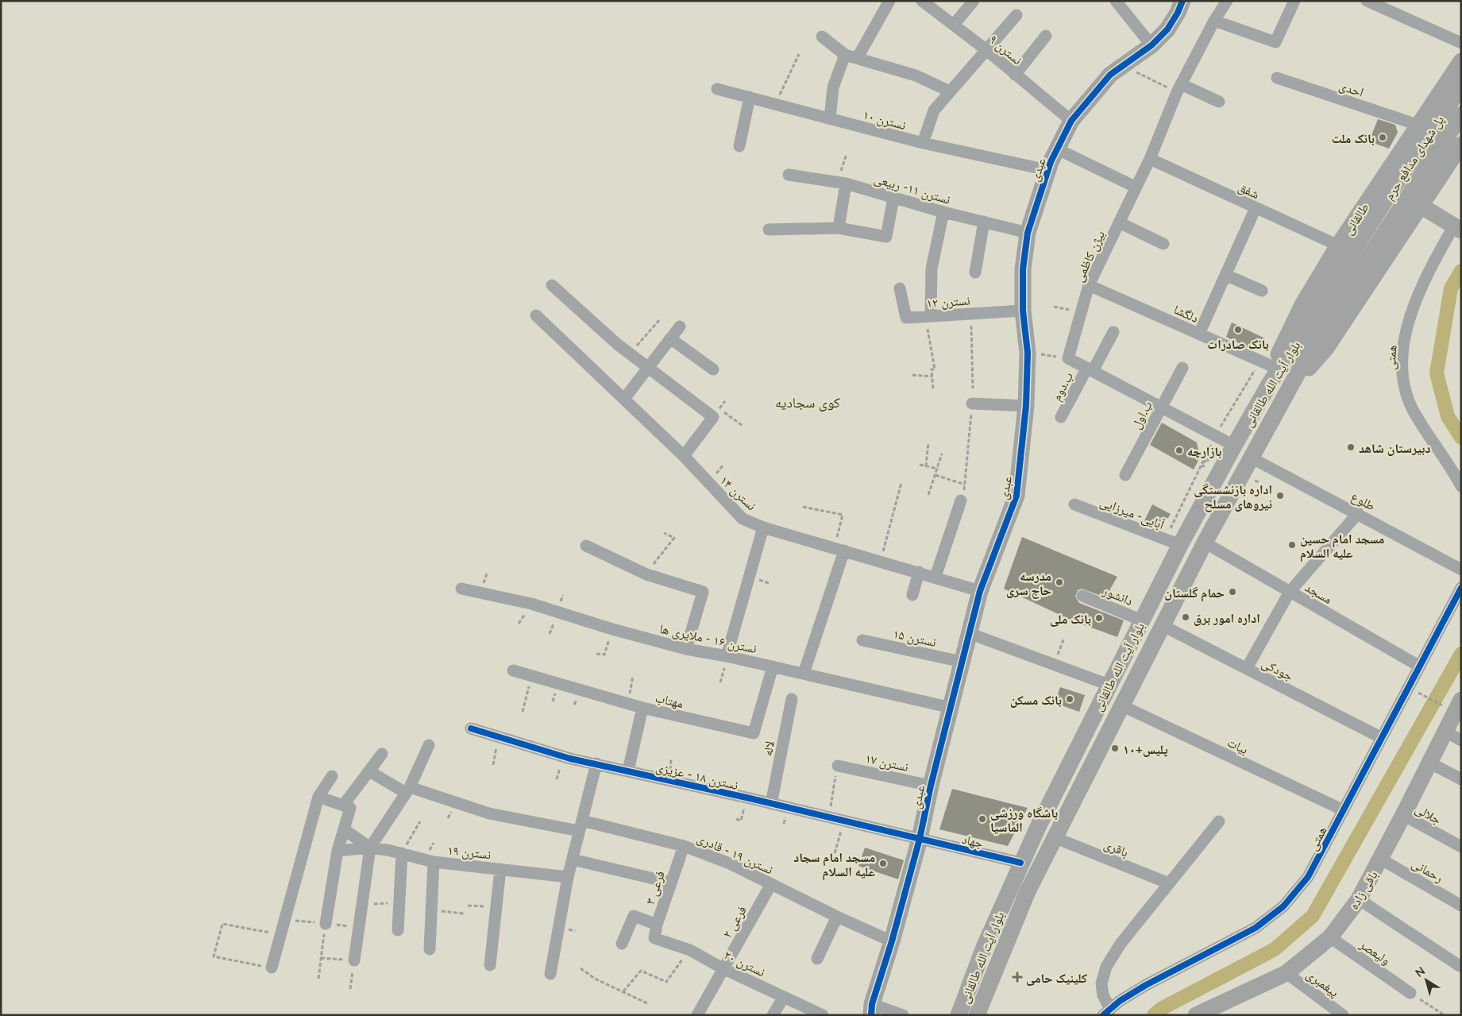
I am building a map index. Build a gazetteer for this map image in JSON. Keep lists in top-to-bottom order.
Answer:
{
  "streets": {
    "main road": [
      "پل شهدای مدافع حرم",
      "عبدی",
      "طالقانی",
      "بلوار آیت الله طالقانی",
      "باقی زاده"
    ],
    "street": [
      "نسترن ۹",
      "احدی",
      "نسترن ۱۰",
      "نسترن ۱۱- ربیعی",
      "شفق",
      "بیژن کاظمی",
      "نسترن ۱۲",
      "دلگشا",
      "همتی",
      "ب.دوم",
      "ب.اول",
      "نسترن ۱۴",
      "طلوع",
      "آبایی- میرزایی",
      "مسجد",
      "دانشور",
      "نسترن ۱۵",
      "نسترن ۱۶ - ملایری ها",
      "جودکی",
      "مهتاب",
      "بیات",
      "لاله",
      "نسترن ۱۷",
      "نسترن ۱۸ - عزیزی",
      "جلالی",
      "جهاد",
      "باقری",
      "نسترن ۱۹",
      "نسترن ۱۹ - قادری",
      "رحمانی",
      "فرعی ۳",
      "فرعی ۲",
      "ولیعصر",
      "نسترن ۲۰",
      "پیغمبری"
    ]
  },
  "crossings": [
    ["نسترن ۹", "عبدی"],
    ["احدی", "طالقانی"],
    ["نسترن ۱۰", "عبدی"],
    ["پل شهدای مدافع حرم", "بلوار آیت الله طالقانی"],
    ["عبدی", "نسترن ۱۱- ربیعی"],
    ["عبدی", "نسترن ۱۲"],
    ["عبدی", "نسترن ۱۴"],
    ["عبدی", "نسترن ۱۵"],
    ["عبدی", "نسترن ۱۶ - ملایری ها"],
    ["عبدی", "نسترن ۱۷"],
    ["عبدی", "نسترن ۱۸ - عزیزی"],
    ["عبدی", "جهاد"],
    ["عبدی", "نسترن ۱۹ - قادری"],
    ["شفق", "طالقانی"],
    ["شفق", "بیژن کاظمی"],
    ["طالقانی", "دلگشا"],
    ["طالقانی", "بلوار آیت الله طالقانی"],
    ["بیژن کاظمی", "دلگشا"],
    ["همتی", "مسجد"],
    ["همتی", "جودکی"],
    ["همتی", "بیات"],
    ["بلوار آیت الله طالقانی", "طلوع"],
    ["بلوار آیت الله طالقانی", "آبایی- میرزایی"],
    ["بلوار آیت الله طالقانی", "مسجد"],
    ["بلوار آیت الله طالقانی", "دانشور"],
    ["بلوار آیت الله طالقانی", "جودکی"],
    ["بلوار آیت الله طالقانی", "بیات"],
    ["بلوار آیت الله طالقانی", "جهاد"],
    ["بلوار آیت الله طالقانی", "باقری"],
    ["نسترن ۱۶ - ملایری ها", "مهتاب"],
    ["لاله", "نسترن ۱۸ - عزیزی"],
    ["نسترن ۱۸ - عزیزی", "جهاد"],
    ["جلالی", "باقی زاده"],
    ["نسترن ۱۹ - قادری", "فرعی ۳"],
    ["نسترن ۱۹ - قادری", "فرعی ۲"],
    ["رحمانی", "باقی زاده"],
    ["فرعی ۳", "نسترن ۲۰"],
    ["باقی زاده", "ولیعصر"],
    ["باقی زاده", "پیغمبری"],
    ["فرعی ۲", "نسترن ۲۰"]
  ],
  "districts": ["کوی سجادیه"],
  "places": {
    "other": [
      "بانک ملت",
      "بانک صادرات",
      "دبیرستان شاهد",
      "بازارچه",
      "اداره بازنشستگی نیروهای مسلح",
      "مسجد امام حسین علیه السلام",
      "مدرسه حاج سری",
      "حمام گلستان",
      "اداره امور برق",
      "بانک ملی",
      "بانک مسکن",
      "پلیس+۱۰",
      "باشگاه ورزشی الماسیا",
      "مسجد امام سجاد علیه السلام"
    ],
    "health": ["کلینیک حامی"]
  },
  "north": "top left"
}
